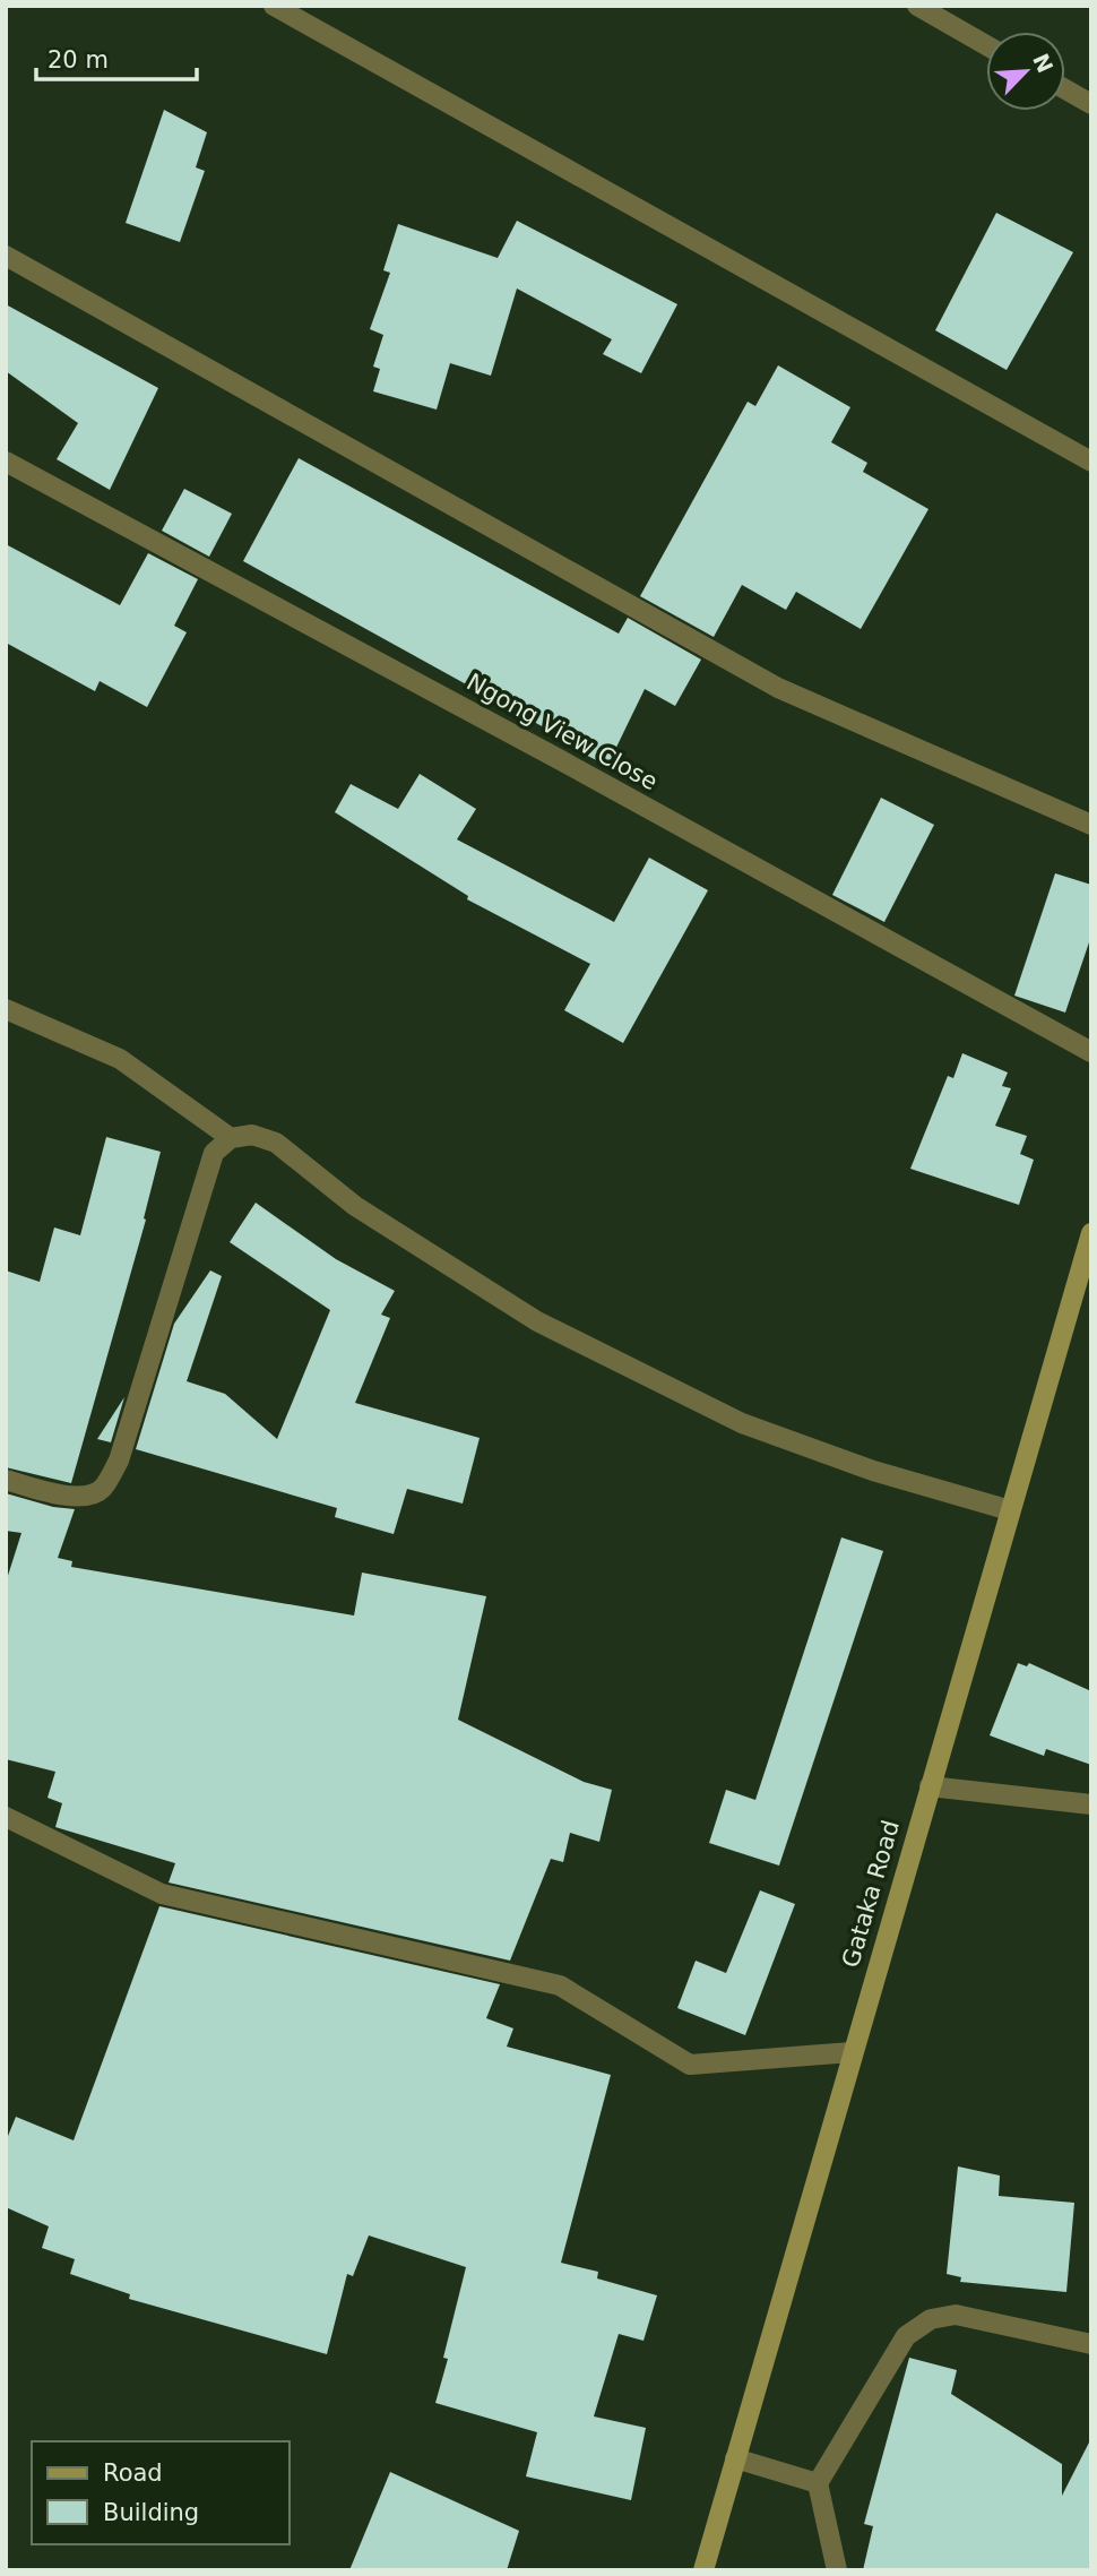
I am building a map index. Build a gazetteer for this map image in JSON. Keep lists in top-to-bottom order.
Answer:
{
  "streets": {
    "street": ["Ngong View Close", "Gataka Road"]
  },
  "legend": ["Road", "Building"],
  "scale_bar": "20 m",
  "north": "top right"
}
